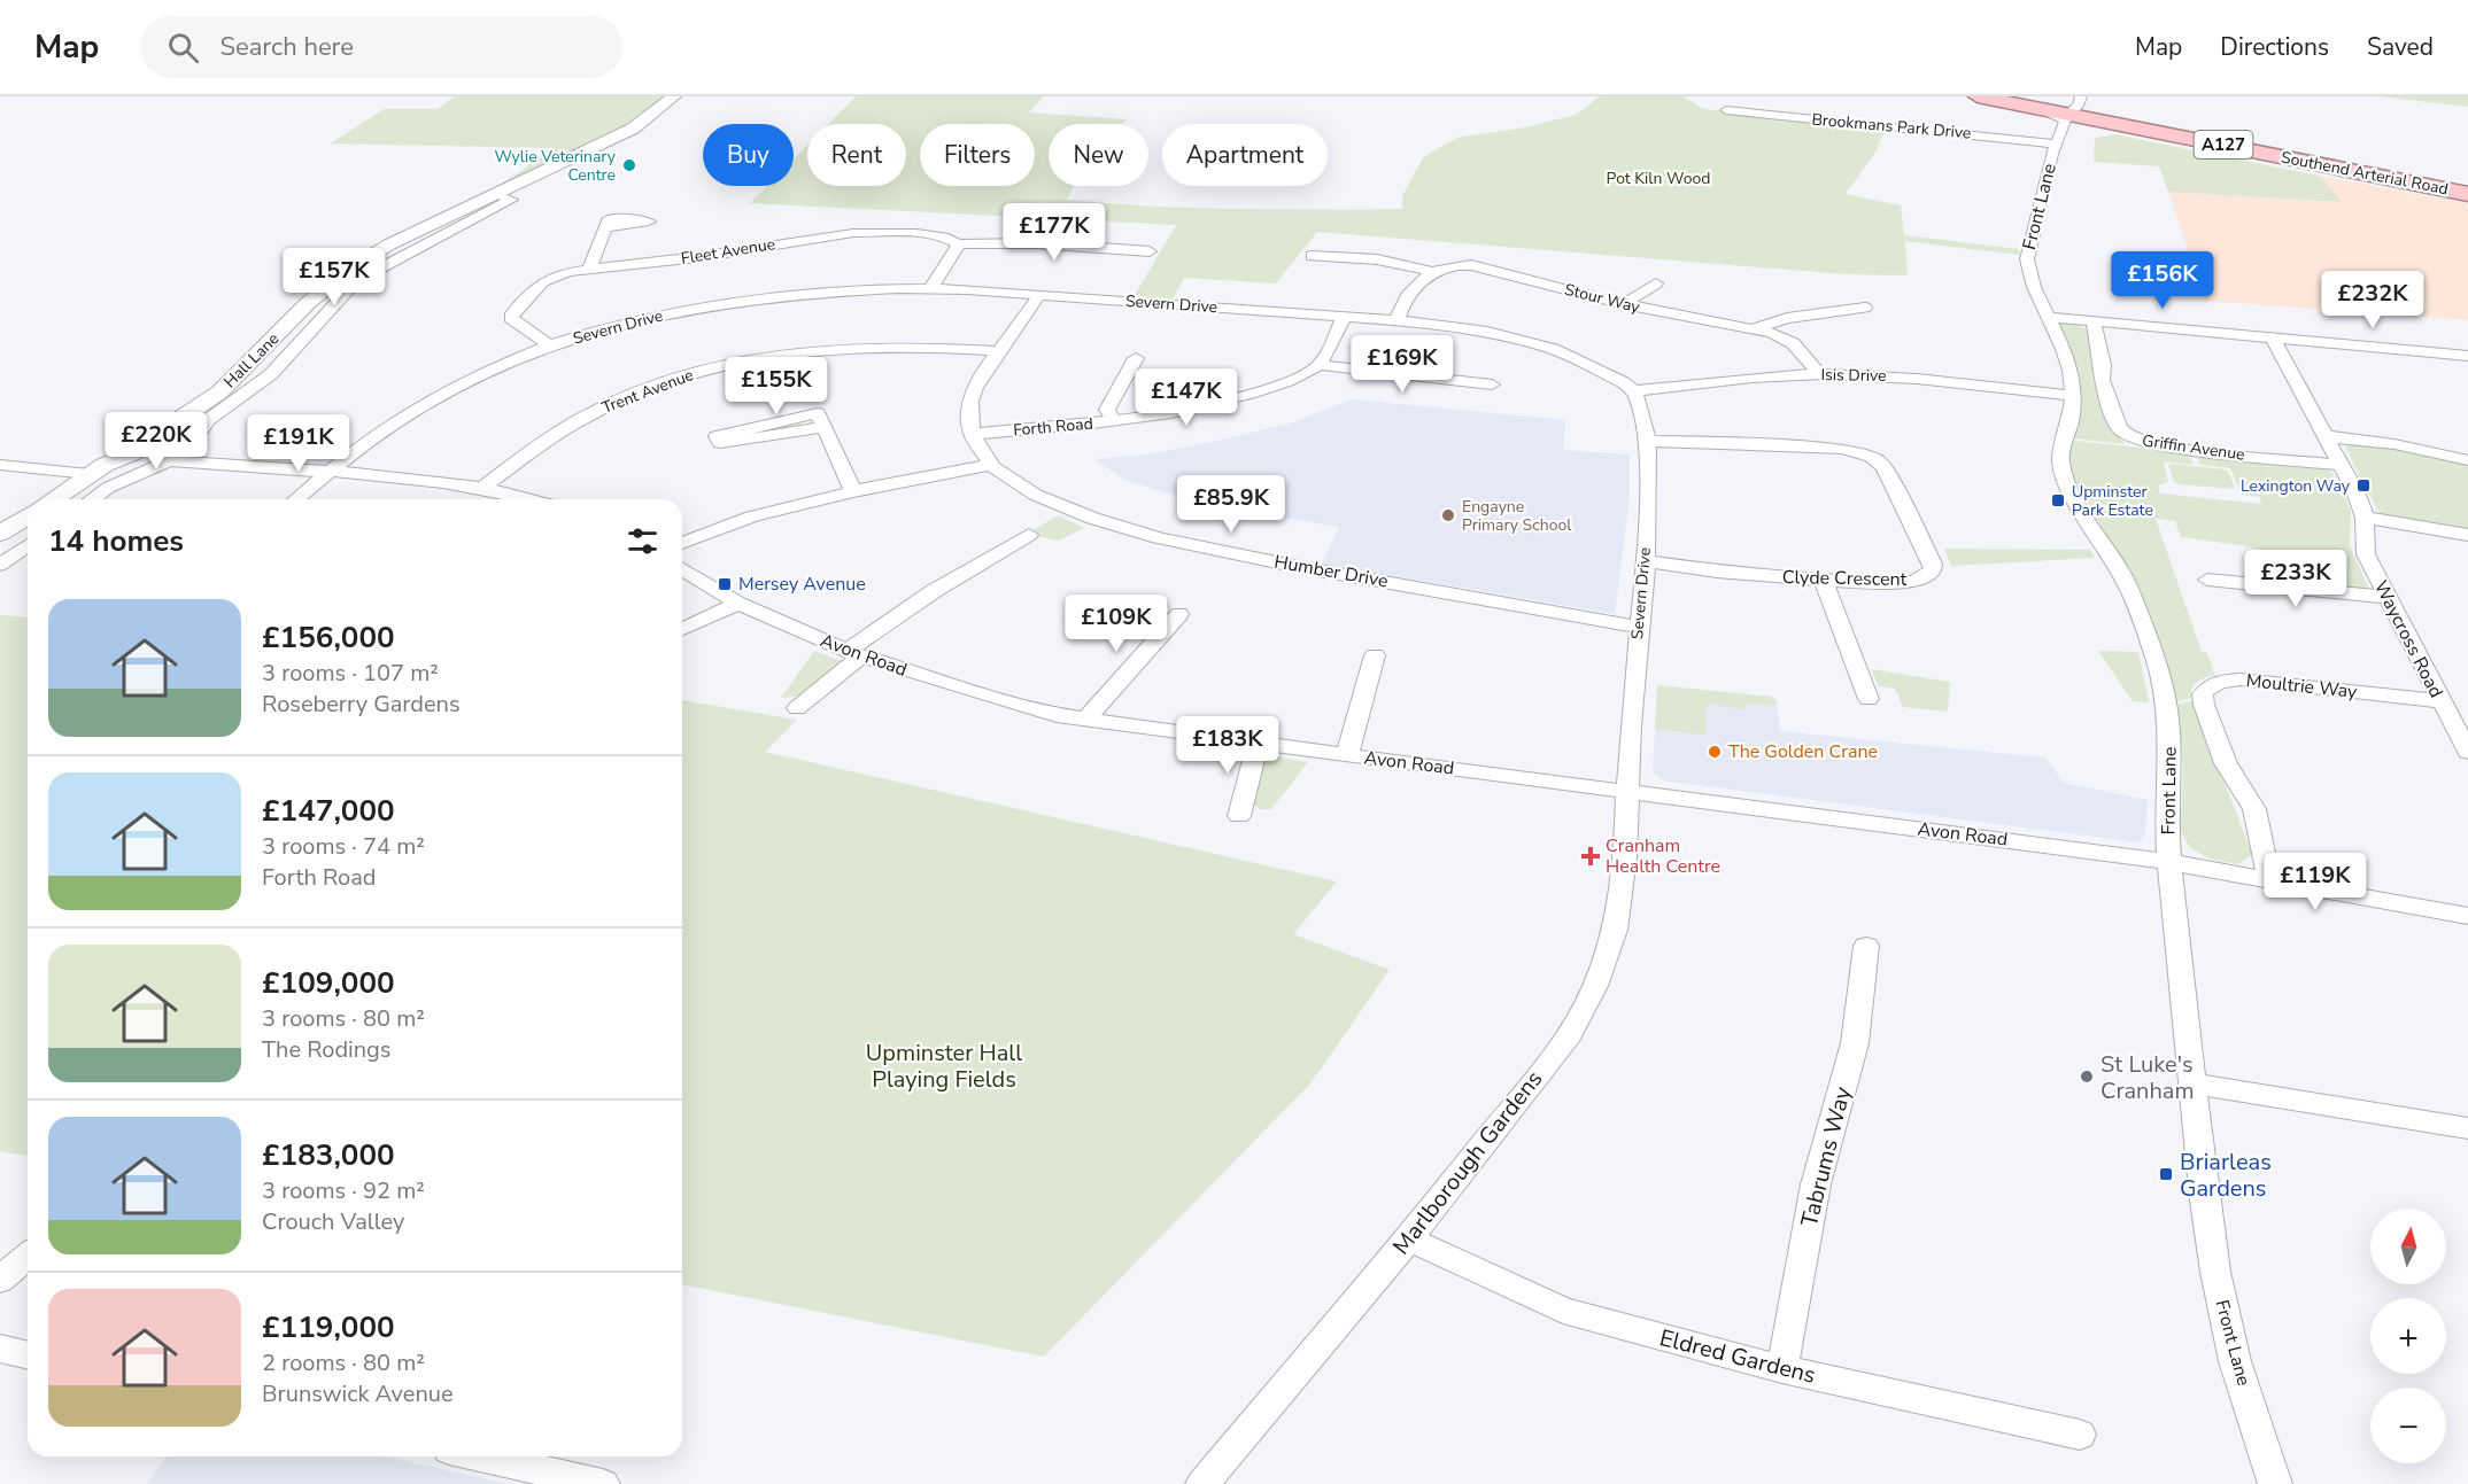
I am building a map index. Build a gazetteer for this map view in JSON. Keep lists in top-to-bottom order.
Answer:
{
  "streets": {
    "highway": ["A127", "Southend Arterial Road"],
    "street": [
      "Brookmans Park Drive",
      "Front Lane",
      "Fleet Avenue",
      "Stour Way",
      "Severn Drive",
      "Hall Lane",
      "Isis Drive",
      "Trent Avenue",
      "Forth Road",
      "Griffin Avenue",
      "Humber Drive",
      "Clyde Crescent",
      "Waycross Road",
      "Avon Road",
      "Moultrie Way",
      "Tabrums Way",
      "Marlborough Gardens",
      "Eldred Gardens"
    ]
  },
  "crossings": [
    ["Brookmans Park Drive", "Front Lane"],
    ["Southend Arterial Road", "Front Lane"],
    ["Front Lane", "Isis Drive"],
    ["Front Lane", "Avon Road"],
    ["Fleet Avenue", "Severn Drive"],
    ["Stour Way", "Isis Drive"],
    ["Severn Drive", "Isis Drive"],
    ["Severn Drive", "Humber Drive"],
    ["Severn Drive", "Clyde Crescent"],
    ["Severn Drive", "Avon Road"],
    ["Severn Drive", "Marlborough Gardens"],
    ["Trent Avenue", "Humber Drive"],
    ["Forth Road", "Humber Drive"],
    ["Griffin Avenue", "Waycross Road"],
    ["Waycross Road", "Moultrie Way"],
    ["Avon Road", "Moultrie Way"],
    ["Avon Road", "Marlborough Gardens"],
    ["Tabrums Way", "Eldred Gardens"],
    ["Marlborough Gardens", "Eldred Gardens"]
  ],
  "parks": ["Pot Kiln Wood", "Upminster Hall Playing Fields"],
  "places": {
    "other": [
      "Wylie Veterinary Centre",
      "Engayne Primary School",
      "The Golden Crane",
      "St Luke's Cranham"
    ],
    "transit": [
      "Lexington Way",
      "Upminster Park Estate",
      "Mersey Avenue",
      "Briarleas Gardens"
    ],
    "health": ["Cranham Health Centre"]
  },
  "north": "top",
  "page": {
    "header": "Map",
    "search": "Search here",
    "nav": ["Map", "Directions", "Saved"],
    "chip": [
      "Buy",
      "Rent",
      "Filters",
      "New",
      "Apartment"
    ],
    "price": [
      "£177K",
      "£157K",
      "£156K",
      "£232K",
      "£169K",
      "£155K",
      "£147K",
      "£220K",
      "£191K",
      "£85.9K",
      "£233K",
      "£109K",
      "£183K",
      "£119K"
    ],
    "heading": "14 homes",
    "list": [
      {
        "name": "£156,000",
        "note": "3 rooms · 107 m² · Roseberry Gardens"
      },
      {
        "name": "£147,000",
        "note": "3 rooms · 74 m² · Forth Road"
      },
      {
        "name": "£109,000",
        "note": "3 rooms · 80 m² · The Rodings"
      },
      {
        "name": "£183,000",
        "note": "3 rooms · 92 m² · Crouch Valley"
      },
      {
        "name": "£119,000",
        "note": "2 rooms · 80 m² · Brunswick Avenue"
      }
    ],
    "map_buttons": ["+", "−"]
  }
}
